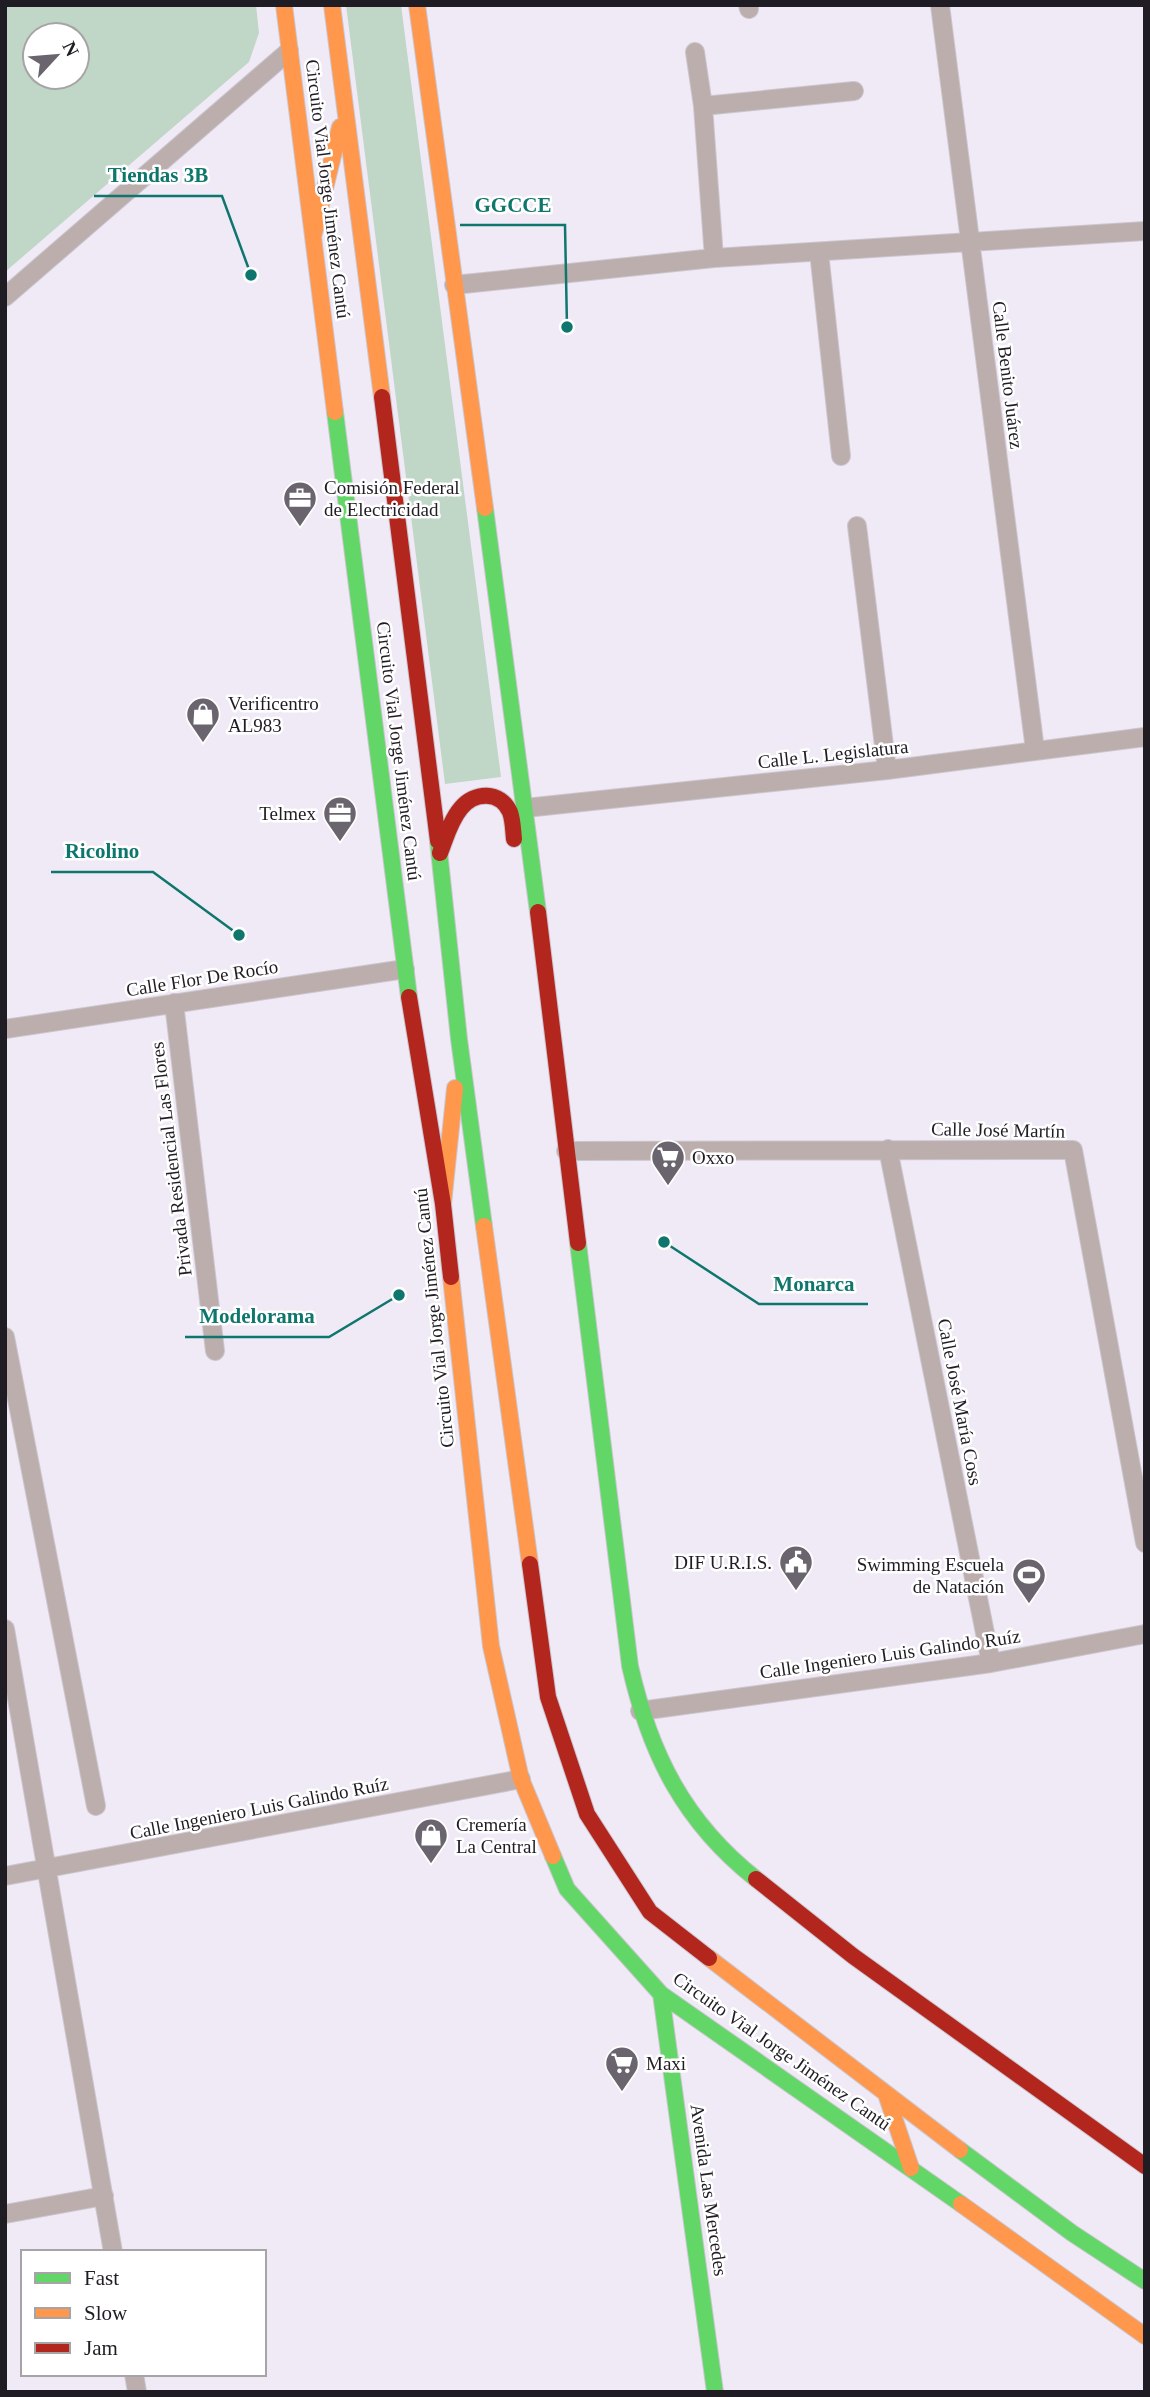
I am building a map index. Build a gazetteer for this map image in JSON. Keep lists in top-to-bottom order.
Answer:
{
  "streets": {
    "main road": ["Circuito Vial Jorge Jiménez Cantú", "Avenida Las Mercedes"],
    "street": [
      "Calle Benito Juárez",
      "Calle L. Legislatura",
      "Calle Flor De Rocío",
      "Calle José Martín",
      "Privada Residencial Las Flores",
      "Calle José María Coss",
      "Calle Ingeniero Luis Galindo Ruíz"
    ]
  },
  "crossings": [
    ["Circuito Vial Jorge Jiménez Cantú", "Calle Flor De Rocío"],
    ["Circuito Vial Jorge Jiménez Cantú", "Calle Ingeniero Luis Galindo Ruíz"],
    ["Circuito Vial Jorge Jiménez Cantú", "Avenida Las Mercedes"],
    ["Calle Benito Juárez", "Calle L. Legislatura"],
    ["Calle Flor De Rocío", "Privada Residencial Las Flores"],
    ["Calle José Martín", "Calle José María Coss"],
    ["Calle José María Coss", "Calle Ingeniero Luis Galindo Ruíz"]
  ],
  "places": {
    "other": [
      "Tiendas 3B",
      "GGCCE",
      "Ricolino",
      "Monarca",
      "Modelorama"
    ],
    "office": ["Comisión Federal de Electricidad", "Telmex"],
    "shop": ["Verificentro AL983", "Cremería La Central"],
    "supermarket": ["Oxxo", "Maxi"],
    "public building": ["DIF U.R.I.S."],
    "sports": ["Swimming Escuela de Natación"]
  },
  "legend": ["Fast", "Slow", "Jam"],
  "north": "top right"
}
